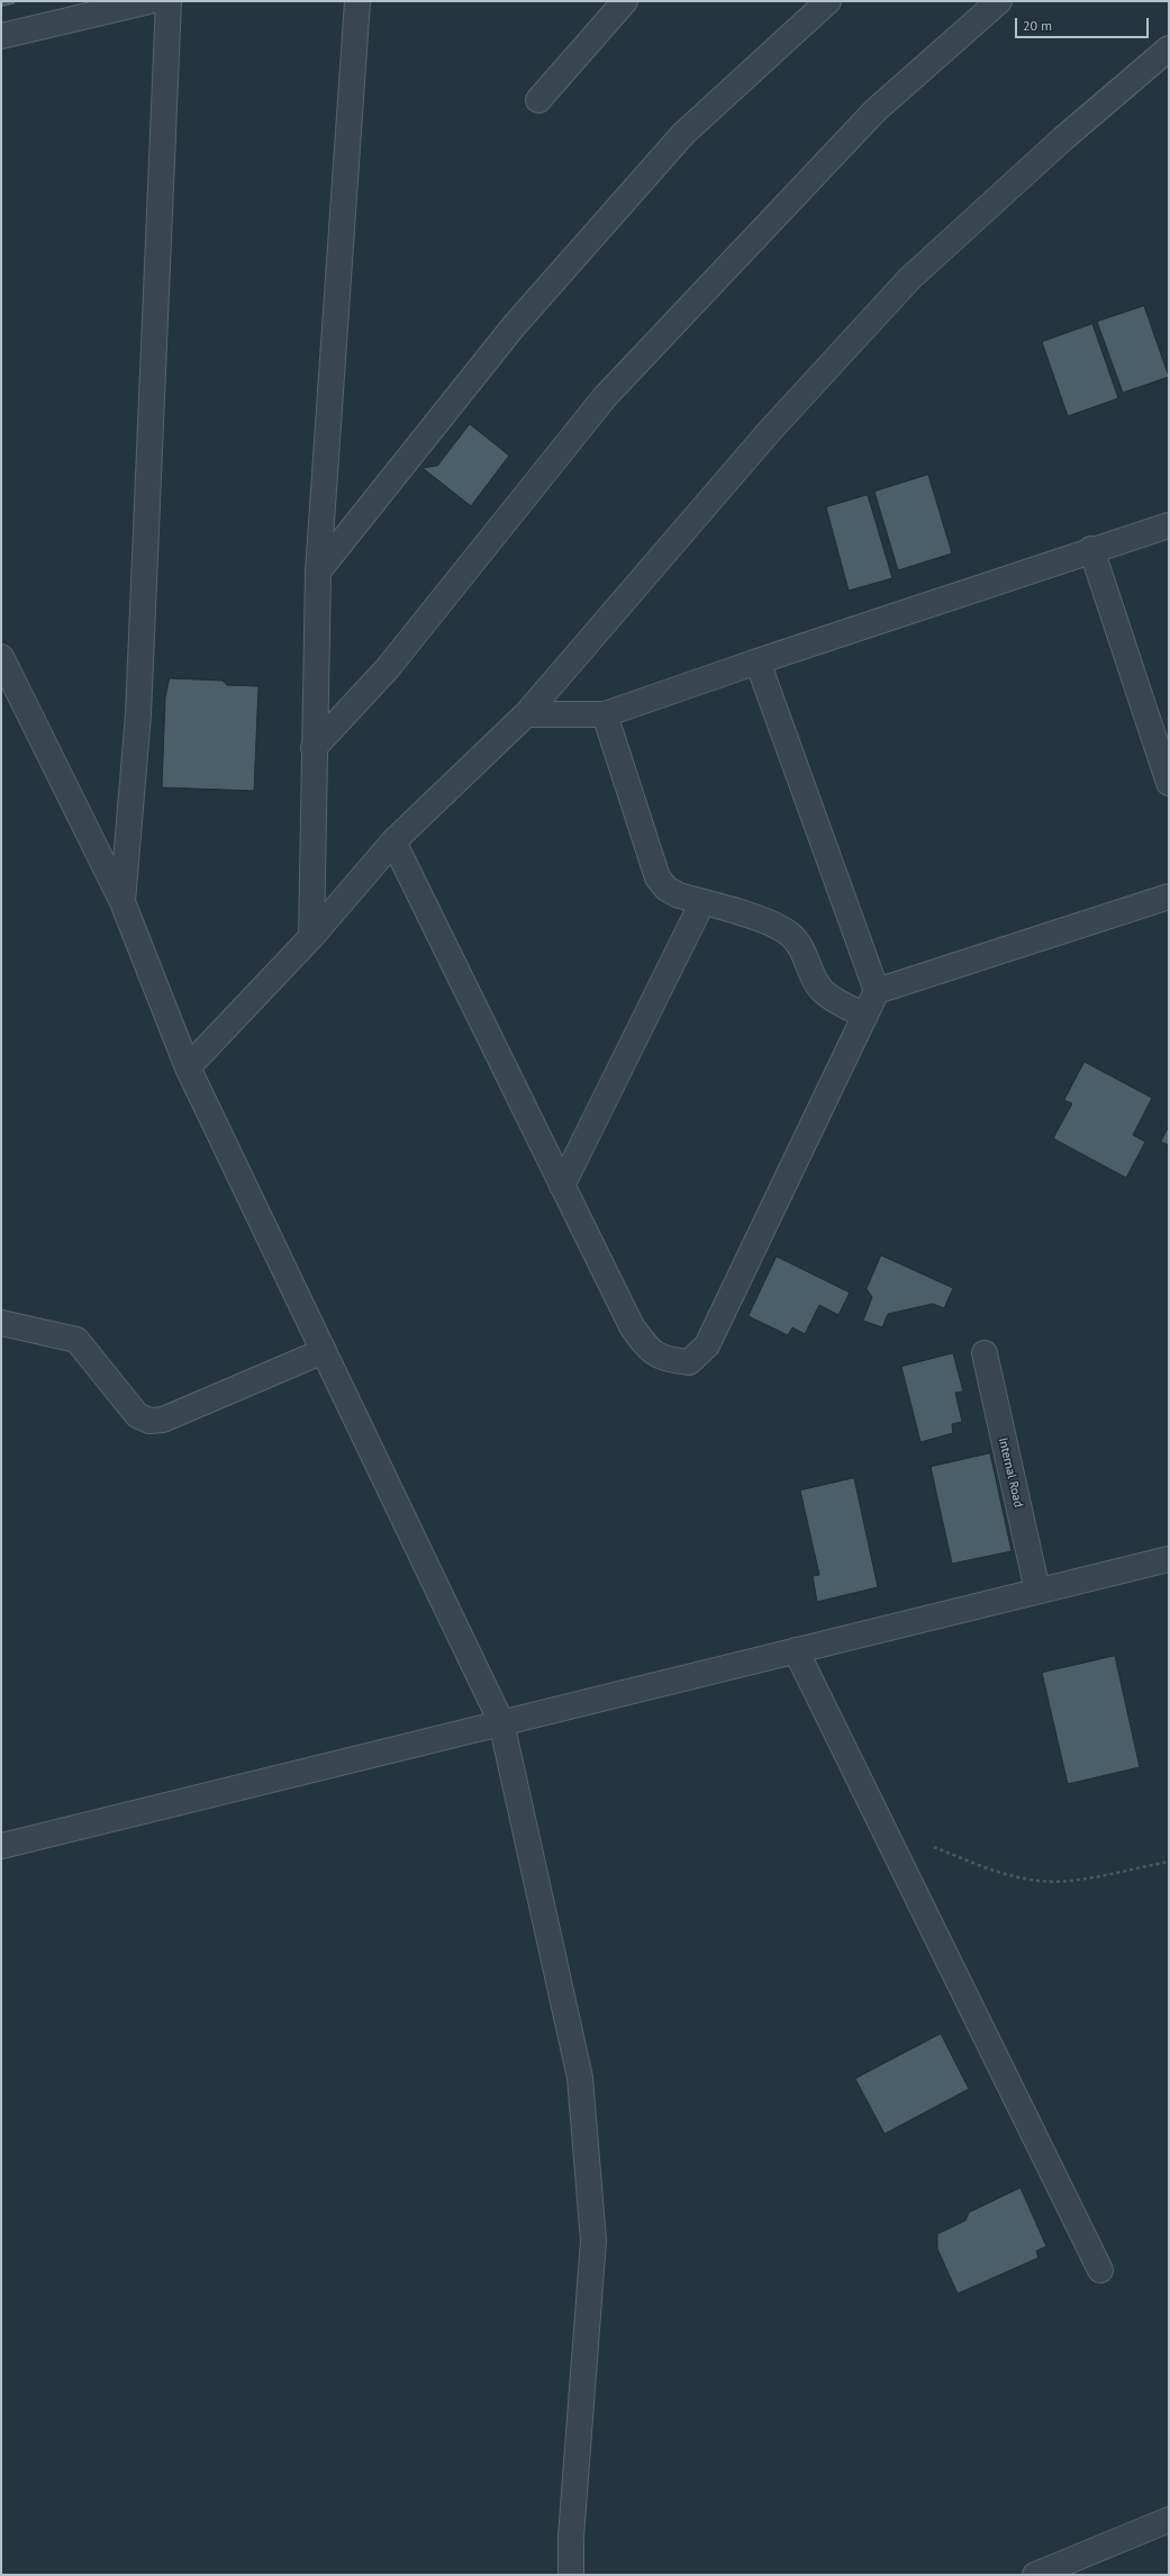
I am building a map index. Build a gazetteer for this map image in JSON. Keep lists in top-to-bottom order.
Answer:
{
  "streets": {
    "street": ["Internal Road"]
  },
  "scale_bar": "20 m"
}
